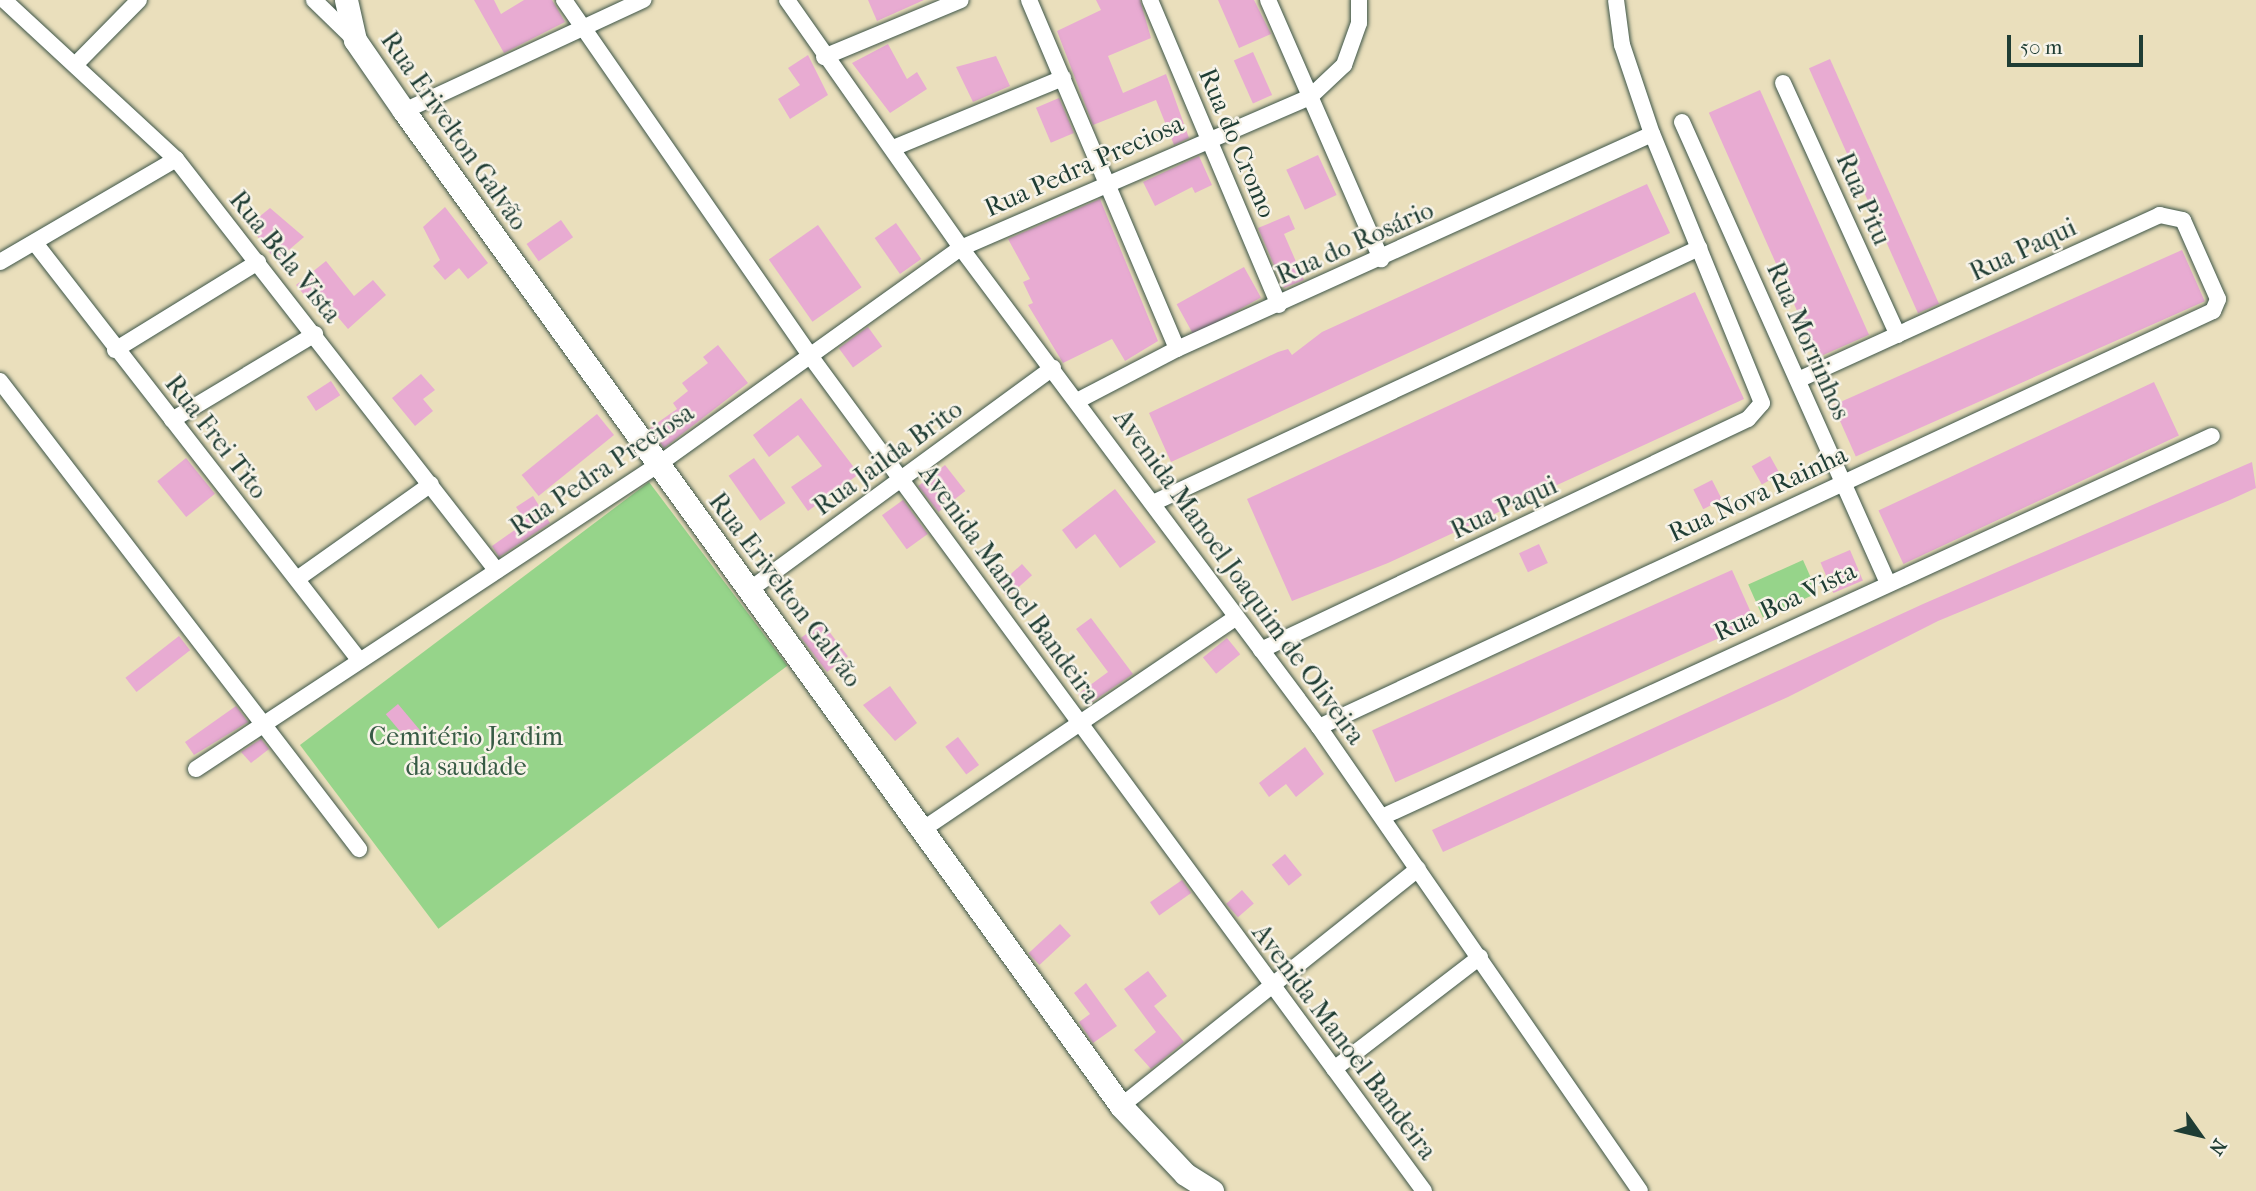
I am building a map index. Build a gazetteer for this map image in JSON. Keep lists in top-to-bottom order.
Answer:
{
  "streets": {
    "main road": ["Rua Erivelton Galvão"],
    "street": [
      "Rua do Cromo",
      "Rua Pedra Preciosa",
      "Rua Pitu",
      "Rua do Rosário",
      "Rua Paqui",
      "Rua Bela Vista",
      "Rua Morrinhos",
      "Rua Frei Tito",
      "Rua Jailda Brito",
      "Rua Nova Rainha",
      "Avenida Manoel Joaquim de Oliveira",
      "Avenida Manoel Bandeira",
      "Rua Boa Vista"
    ]
  },
  "crossings": [
    ["Rua Erivelton Galvão", "Rua Pedra Preciosa"],
    ["Rua Erivelton Galvão", "Rua Jailda Brito"],
    ["Rua do Cromo", "Rua Pedra Preciosa"],
    ["Rua do Cromo", "Rua do Rosário"],
    ["Rua Pedra Preciosa", "Rua Bela Vista"],
    ["Rua Pedra Preciosa", "Rua Frei Tito"],
    ["Rua Pedra Preciosa", "Avenida Manoel Joaquim de Oliveira"],
    ["Rua Pedra Preciosa", "Avenida Manoel Bandeira"],
    ["Rua Pitu", "Rua Paqui"],
    ["Rua do Rosário", "Avenida Manoel Joaquim de Oliveira"],
    ["Rua Paqui", "Rua Morrinhos"],
    ["Rua Paqui", "Rua Nova Rainha"],
    ["Rua Paqui", "Avenida Manoel Joaquim de Oliveira"],
    ["Rua Morrinhos", "Rua Nova Rainha"],
    ["Rua Morrinhos", "Rua Boa Vista"],
    ["Rua Jailda Brito", "Avenida Manoel Joaquim de Oliveira"],
    ["Rua Jailda Brito", "Avenida Manoel Bandeira"],
    ["Rua Nova Rainha", "Avenida Manoel Joaquim de Oliveira"],
    ["Avenida Manoel Joaquim de Oliveira", "Rua Boa Vista"]
  ],
  "parks": ["Cemitério Jardim da saudade"],
  "scale_bar": "50 m",
  "north": "bottom right"
}
